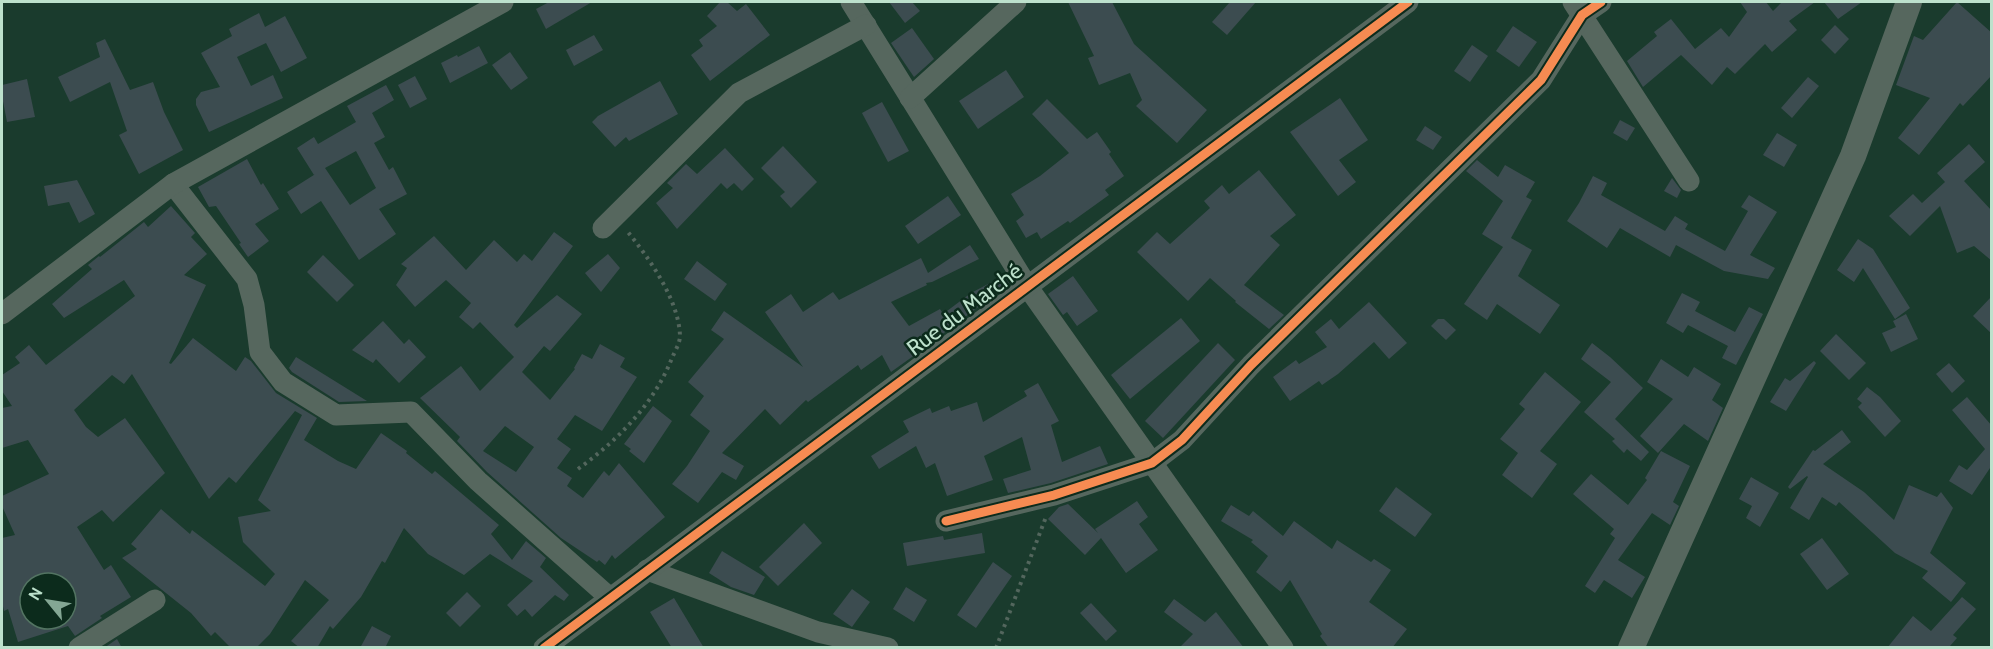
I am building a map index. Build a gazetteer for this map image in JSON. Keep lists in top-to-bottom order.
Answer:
{
  "streets": {
    "street": ["Rue du Marché"]
  },
  "north": "top left"
}
